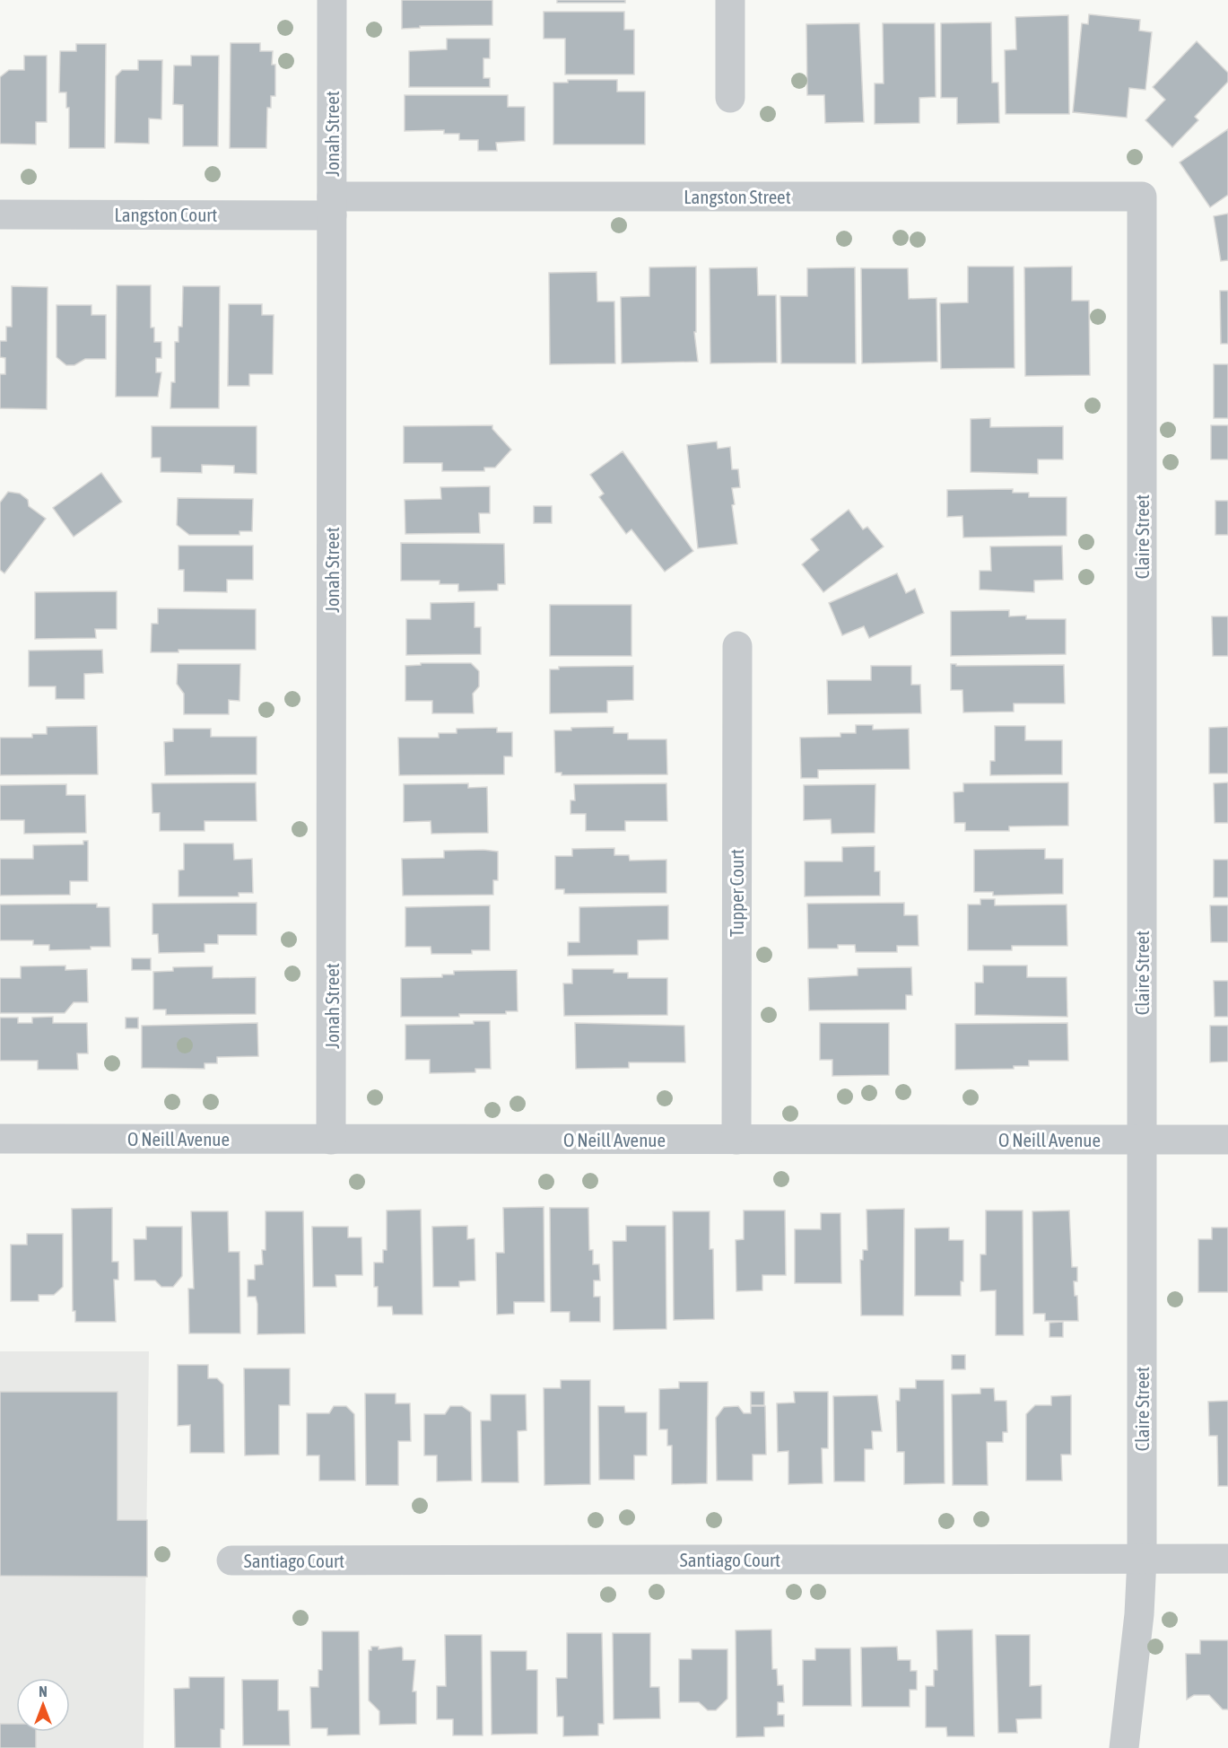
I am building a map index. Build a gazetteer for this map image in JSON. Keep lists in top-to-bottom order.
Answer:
{
  "streets": {
    "street": [
      "Jonah Street",
      "Langston Street",
      "Langston Court",
      "Claire Street",
      "Tupper Court",
      "O Neill Avenue",
      "Santiago Court"
    ]
  },
  "crossings": [
    ["Jonah Street", "Langston Street"],
    ["Jonah Street", "Langston Court"],
    ["Jonah Street", "O Neill Avenue"],
    ["Langston Street", "Langston Court"],
    ["Langston Street", "Claire Street"],
    ["Claire Street", "O Neill Avenue"],
    ["Claire Street", "Santiago Court"],
    ["Tupper Court", "O Neill Avenue"]
  ],
  "north": "top"
}
